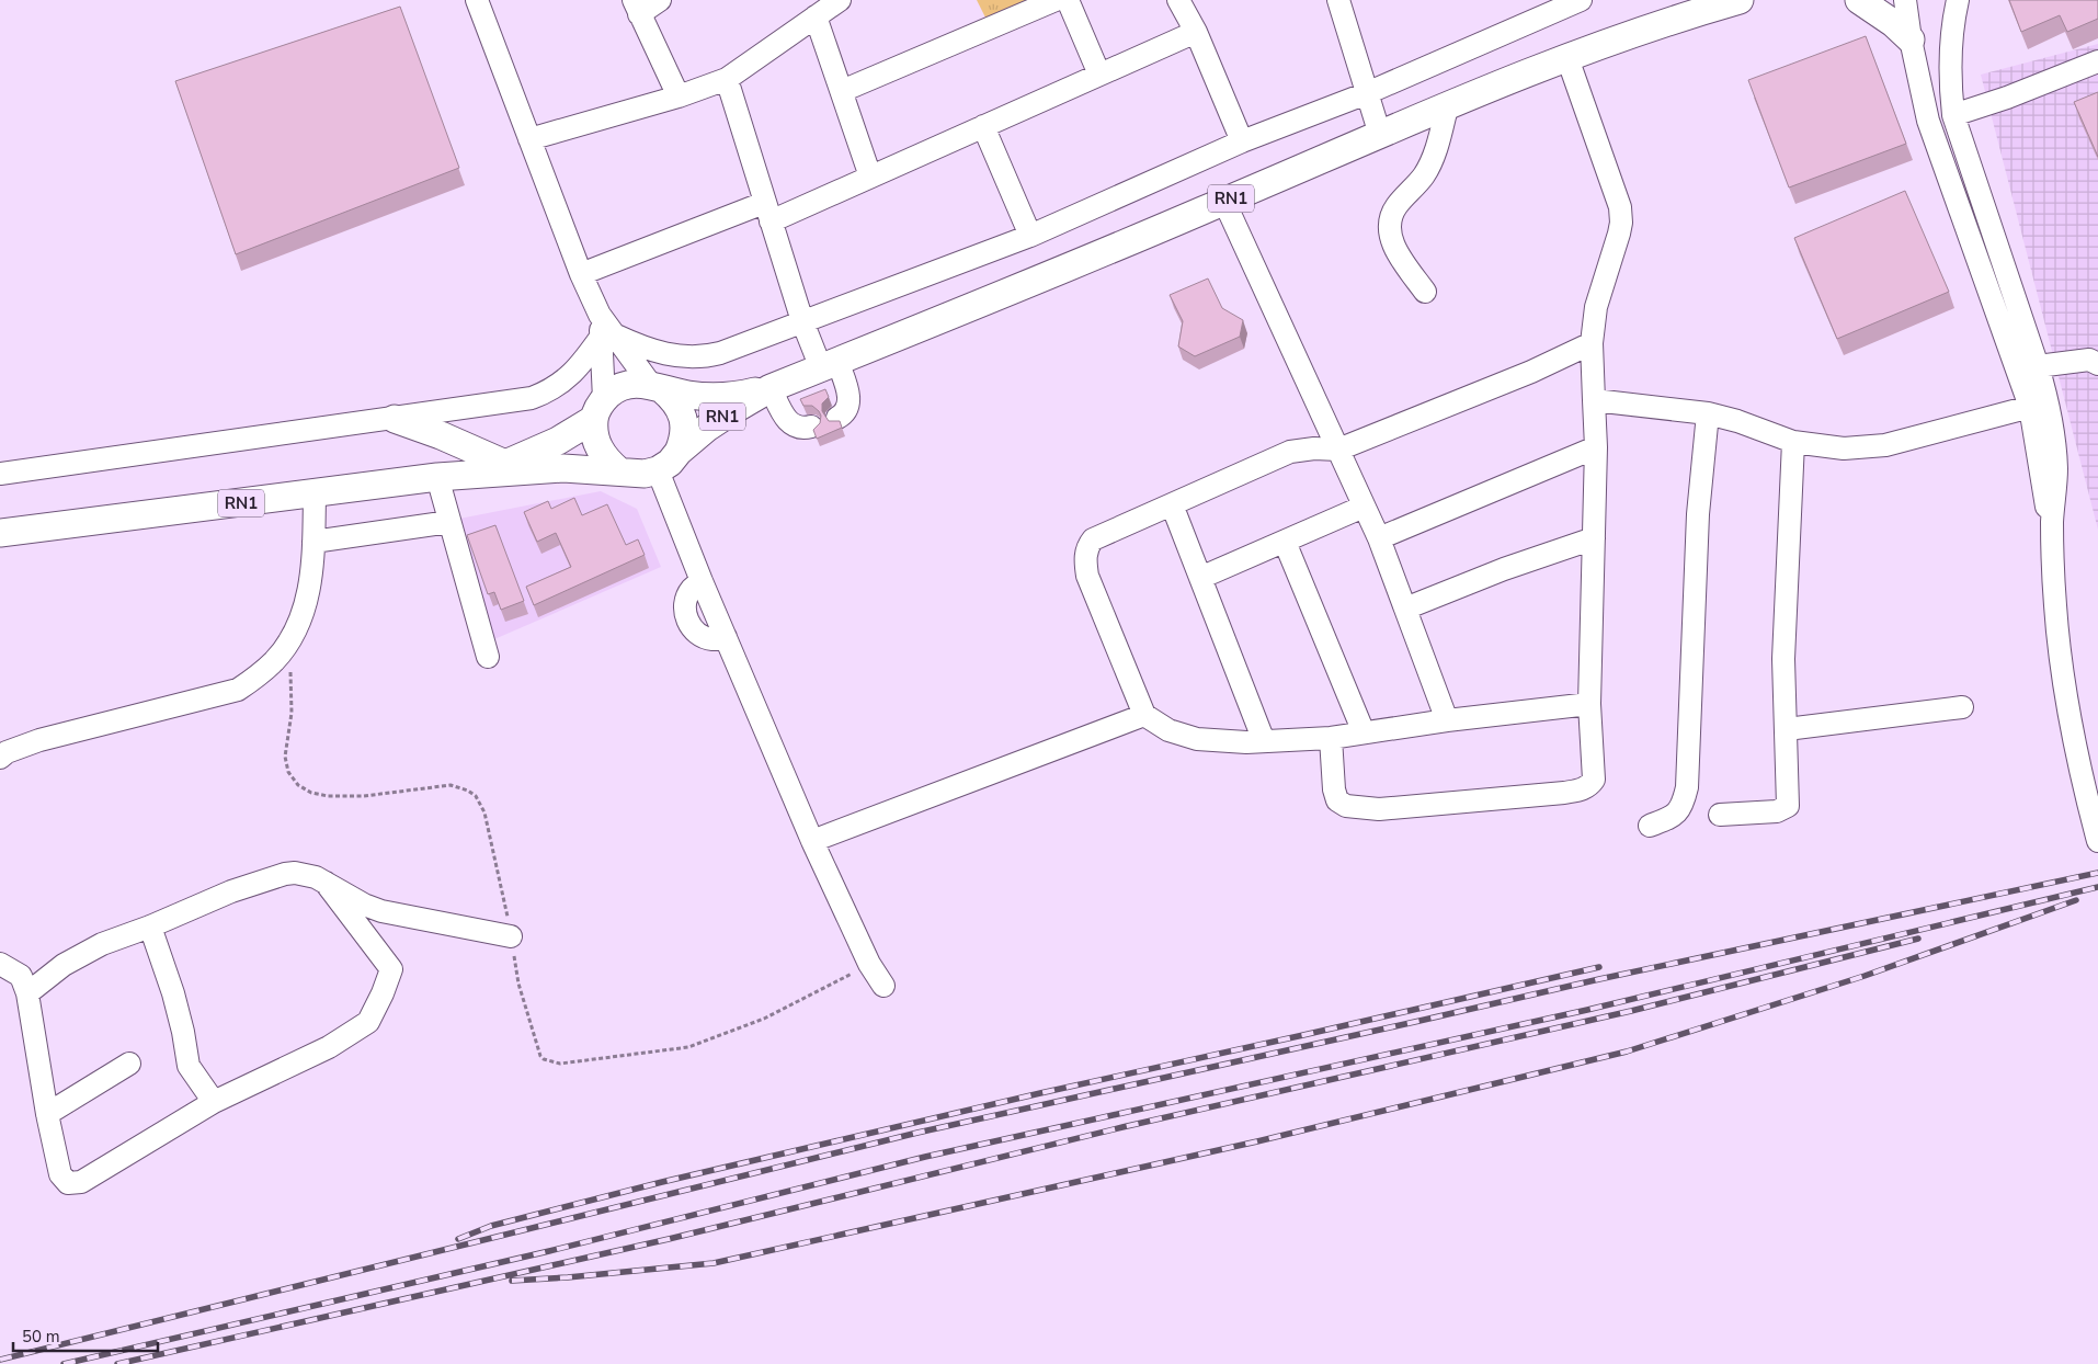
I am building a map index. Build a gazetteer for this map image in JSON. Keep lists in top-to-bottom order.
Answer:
{
  "streets": {
    "main road": ["RN1"]
  },
  "scale_bar": "50 m"
}
